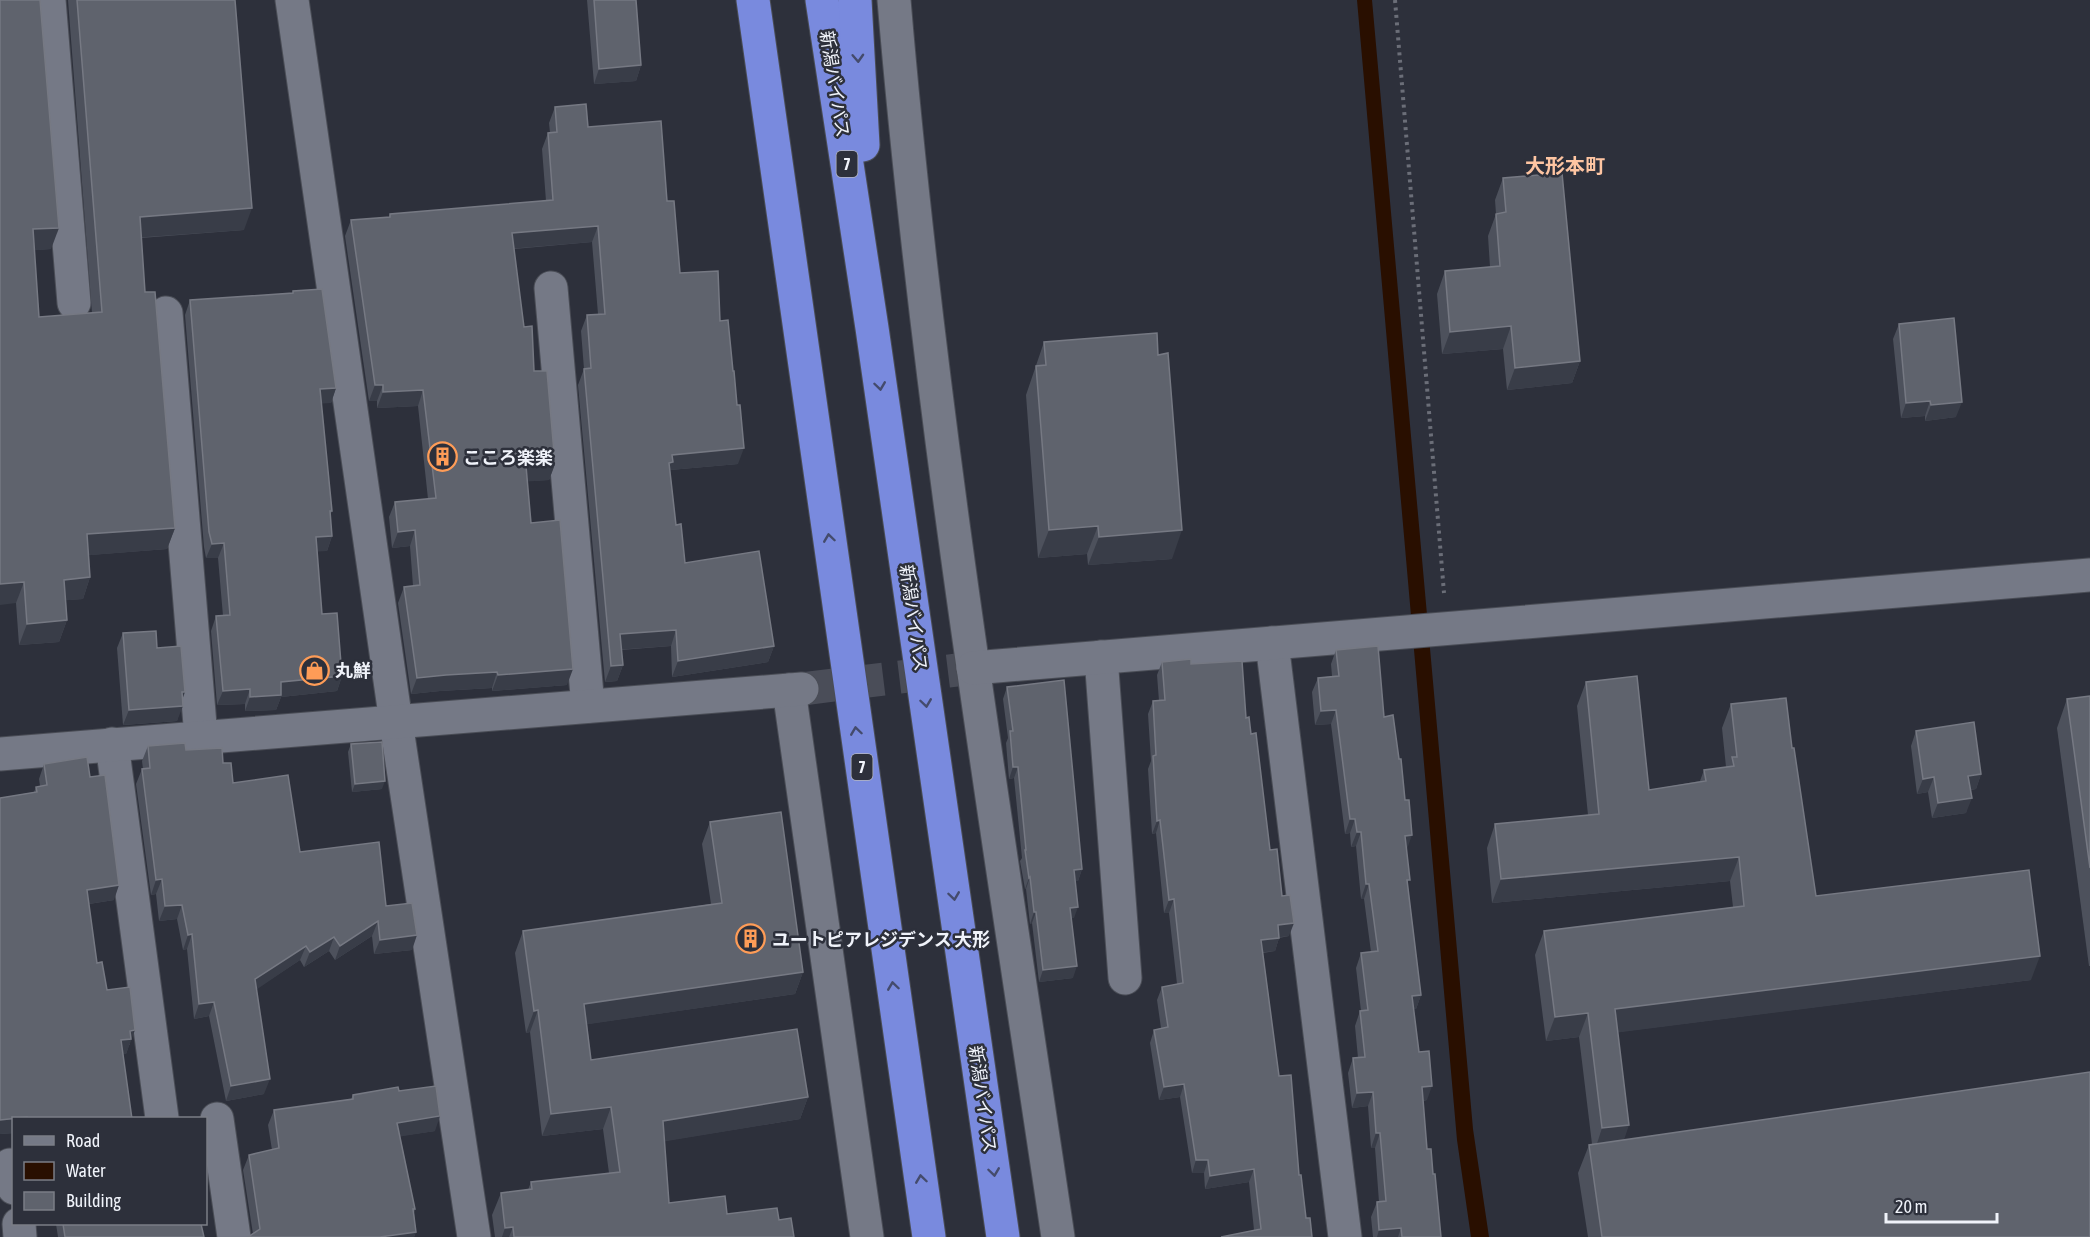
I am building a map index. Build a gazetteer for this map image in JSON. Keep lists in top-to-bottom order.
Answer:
{
  "streets": {
    "highway": ["新潟バイパス", "7"]
  },
  "districts": ["大形本町"],
  "places": {
    "building": ["こころ楽楽", "ユートピアレジデンス 大形"],
    "shop": ["丸鮮"]
  },
  "legend": ["Road", "Water", "Building"],
  "scale_bar": "20 m"
}
